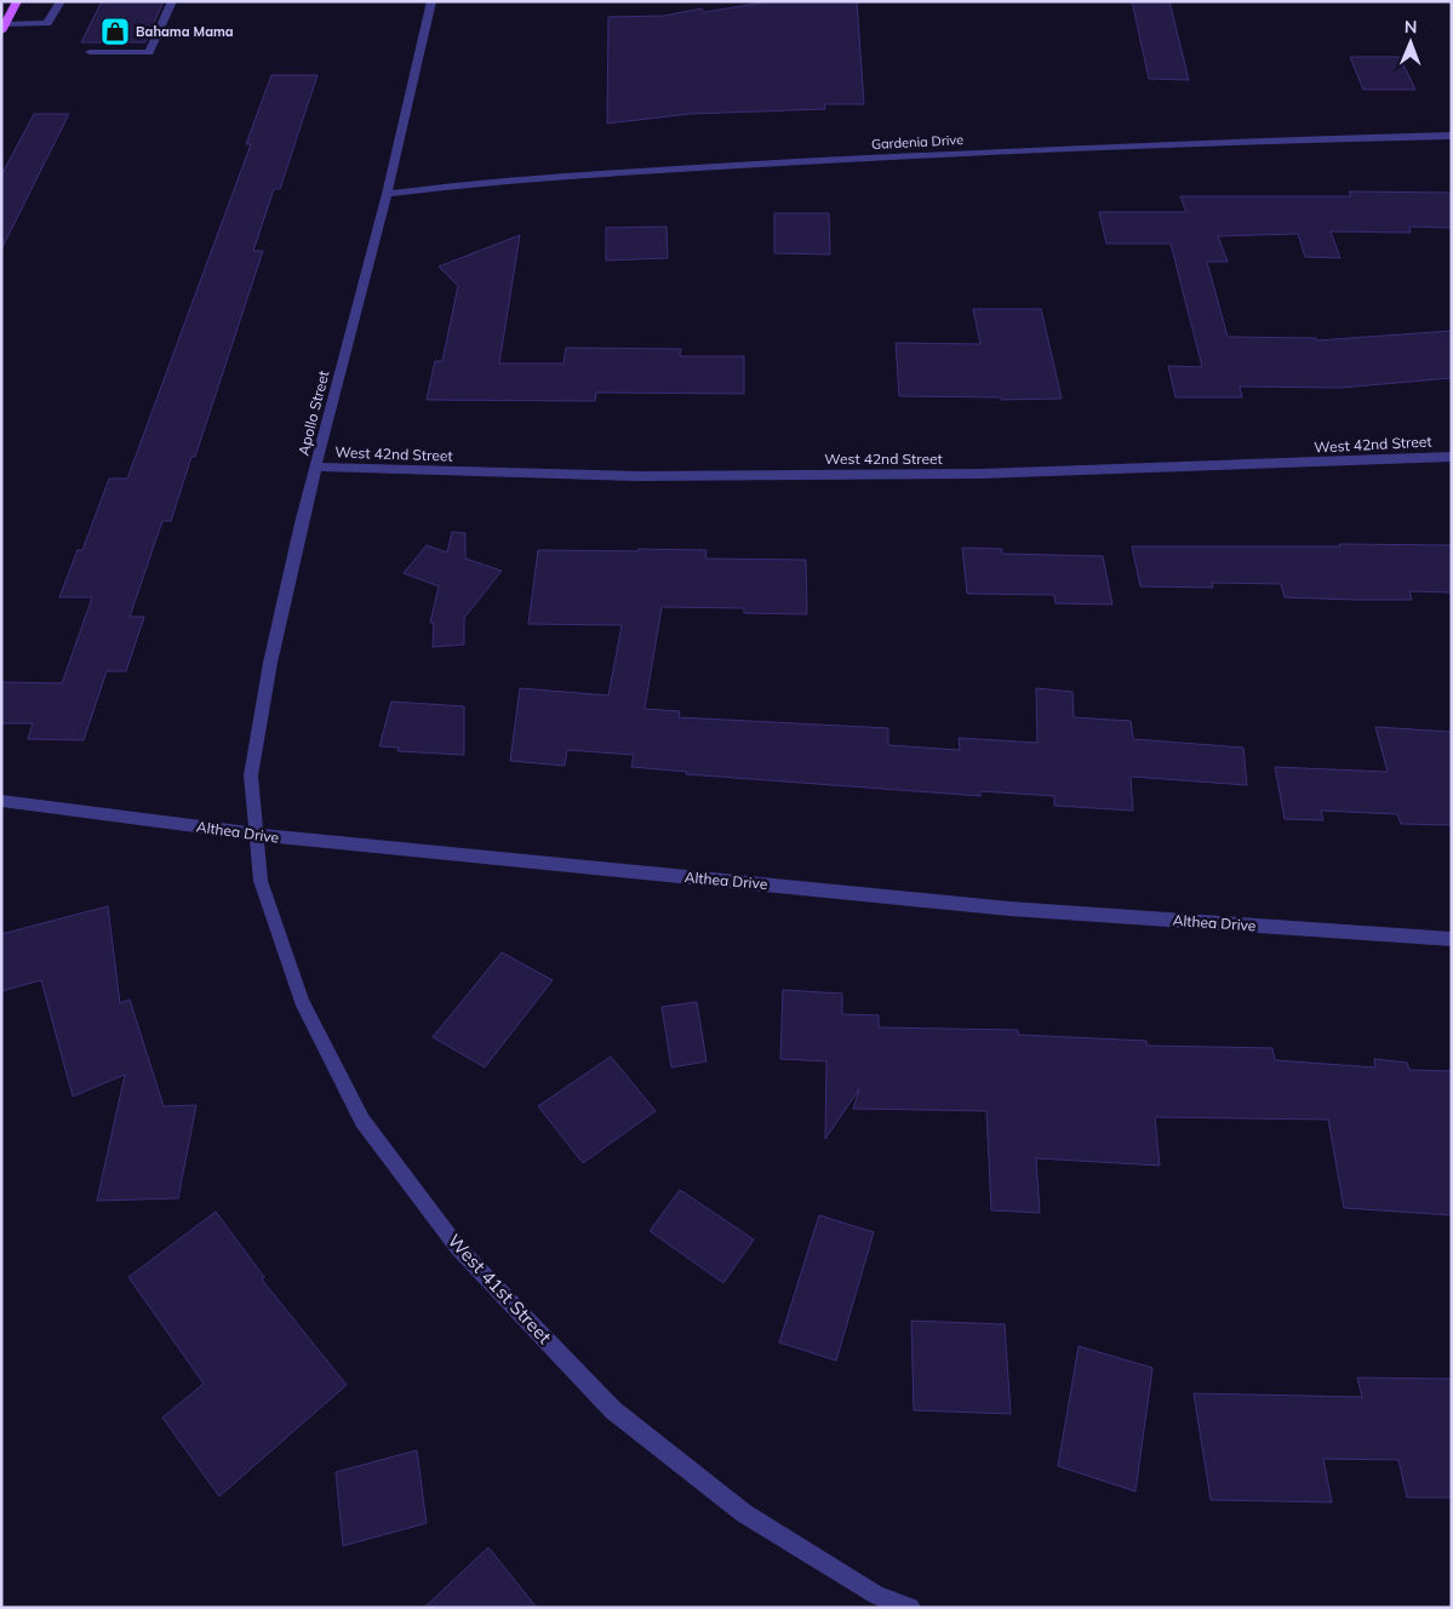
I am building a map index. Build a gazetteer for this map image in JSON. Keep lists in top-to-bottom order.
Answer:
{
  "streets": {
    "street": [
      "Gardenia Drive",
      "Apollo Street",
      "West 42nd Street",
      "Althea Drive",
      "West 41st Street"
    ]
  },
  "crossings": [
    ["Gardenia Drive", "Apollo Street"],
    ["Apollo Street", "West 42nd Street"],
    ["Apollo Street", "Althea Drive"],
    ["Apollo Street", "West 41st Street"],
    ["Althea Drive", "West 41st Street"]
  ],
  "places": {
    "shop": ["Bahama Mama"]
  },
  "north": "top"
}
